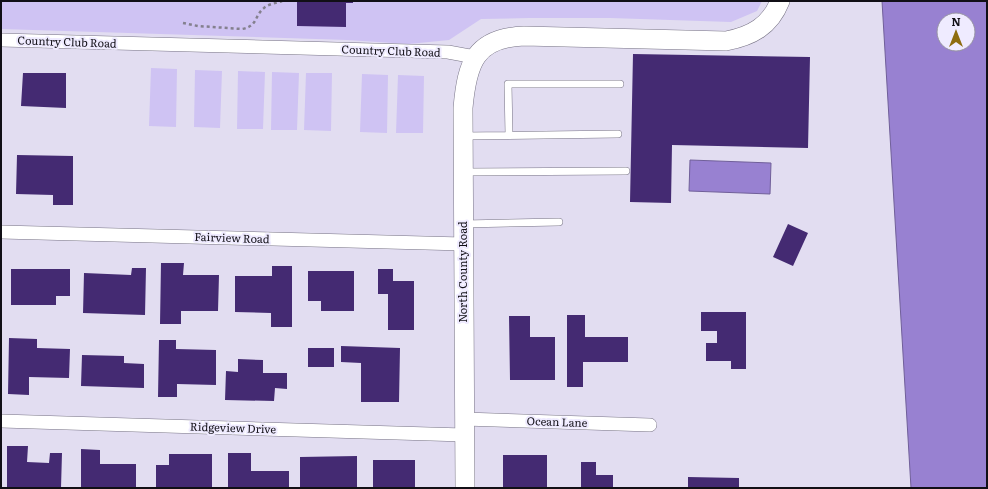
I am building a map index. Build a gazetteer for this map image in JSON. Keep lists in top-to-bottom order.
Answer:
{
  "streets": {
    "street": [
      "Country Club Road",
      "Fairview Road",
      "North County Road",
      "Ocean Lane",
      "Ridgeview Drive"
    ]
  },
  "crossings": [
    ["Country Club Road", "North County Road"],
    ["Fairview Road", "North County Road"],
    ["North County Road", "Ocean Lane"],
    ["North County Road", "Ridgeview Drive"],
    ["Ocean Lane", "Ridgeview Drive"]
  ],
  "north": "top"
}
